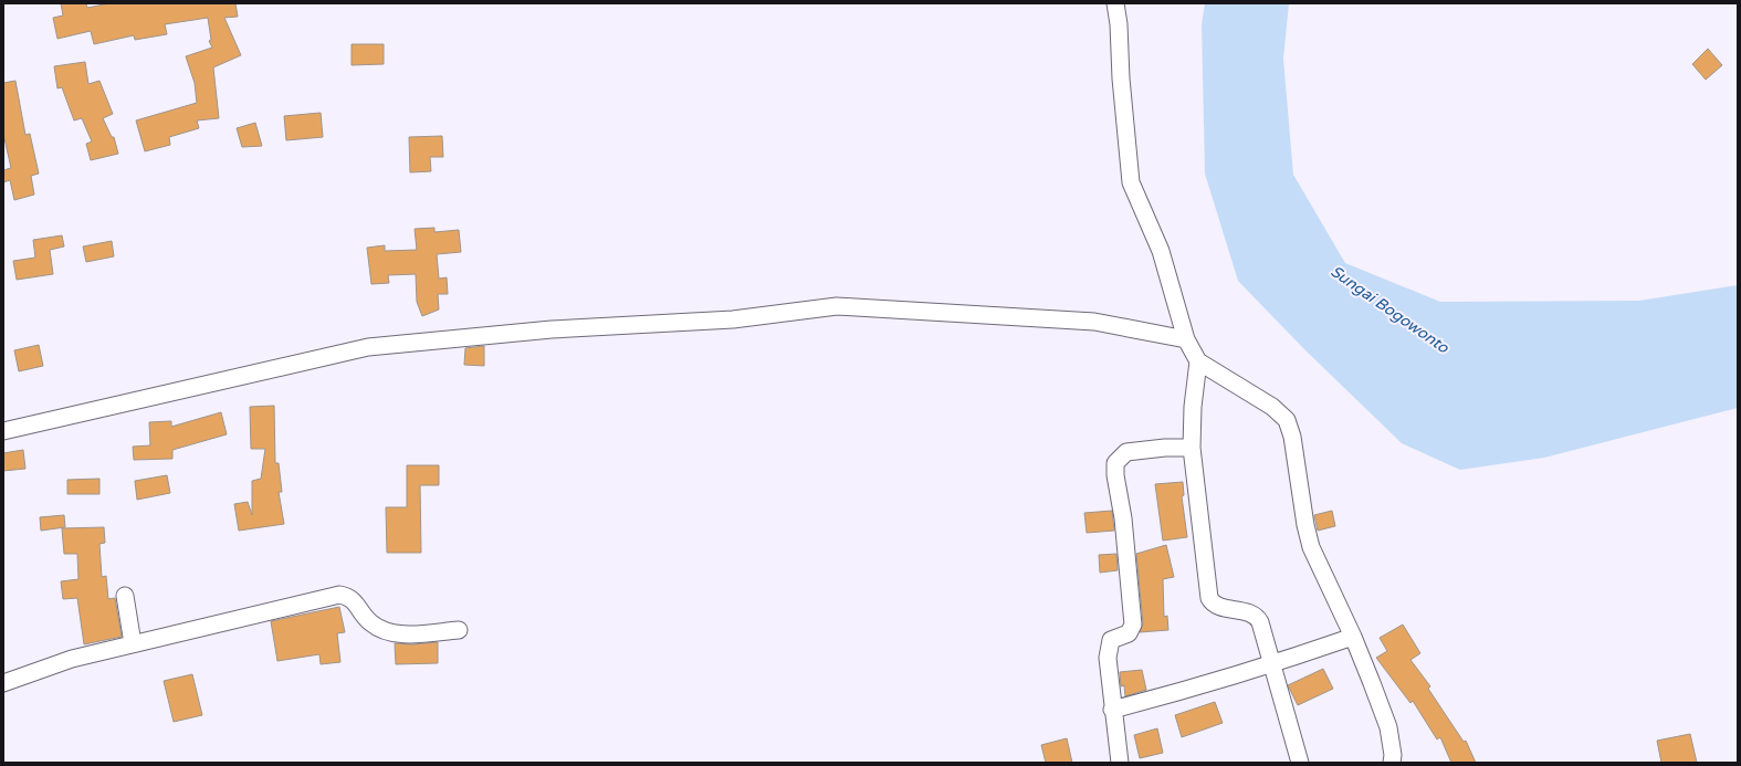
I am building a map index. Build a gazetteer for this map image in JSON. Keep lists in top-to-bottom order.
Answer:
{
  "water": ["Sungai Bogowonto"]
}
